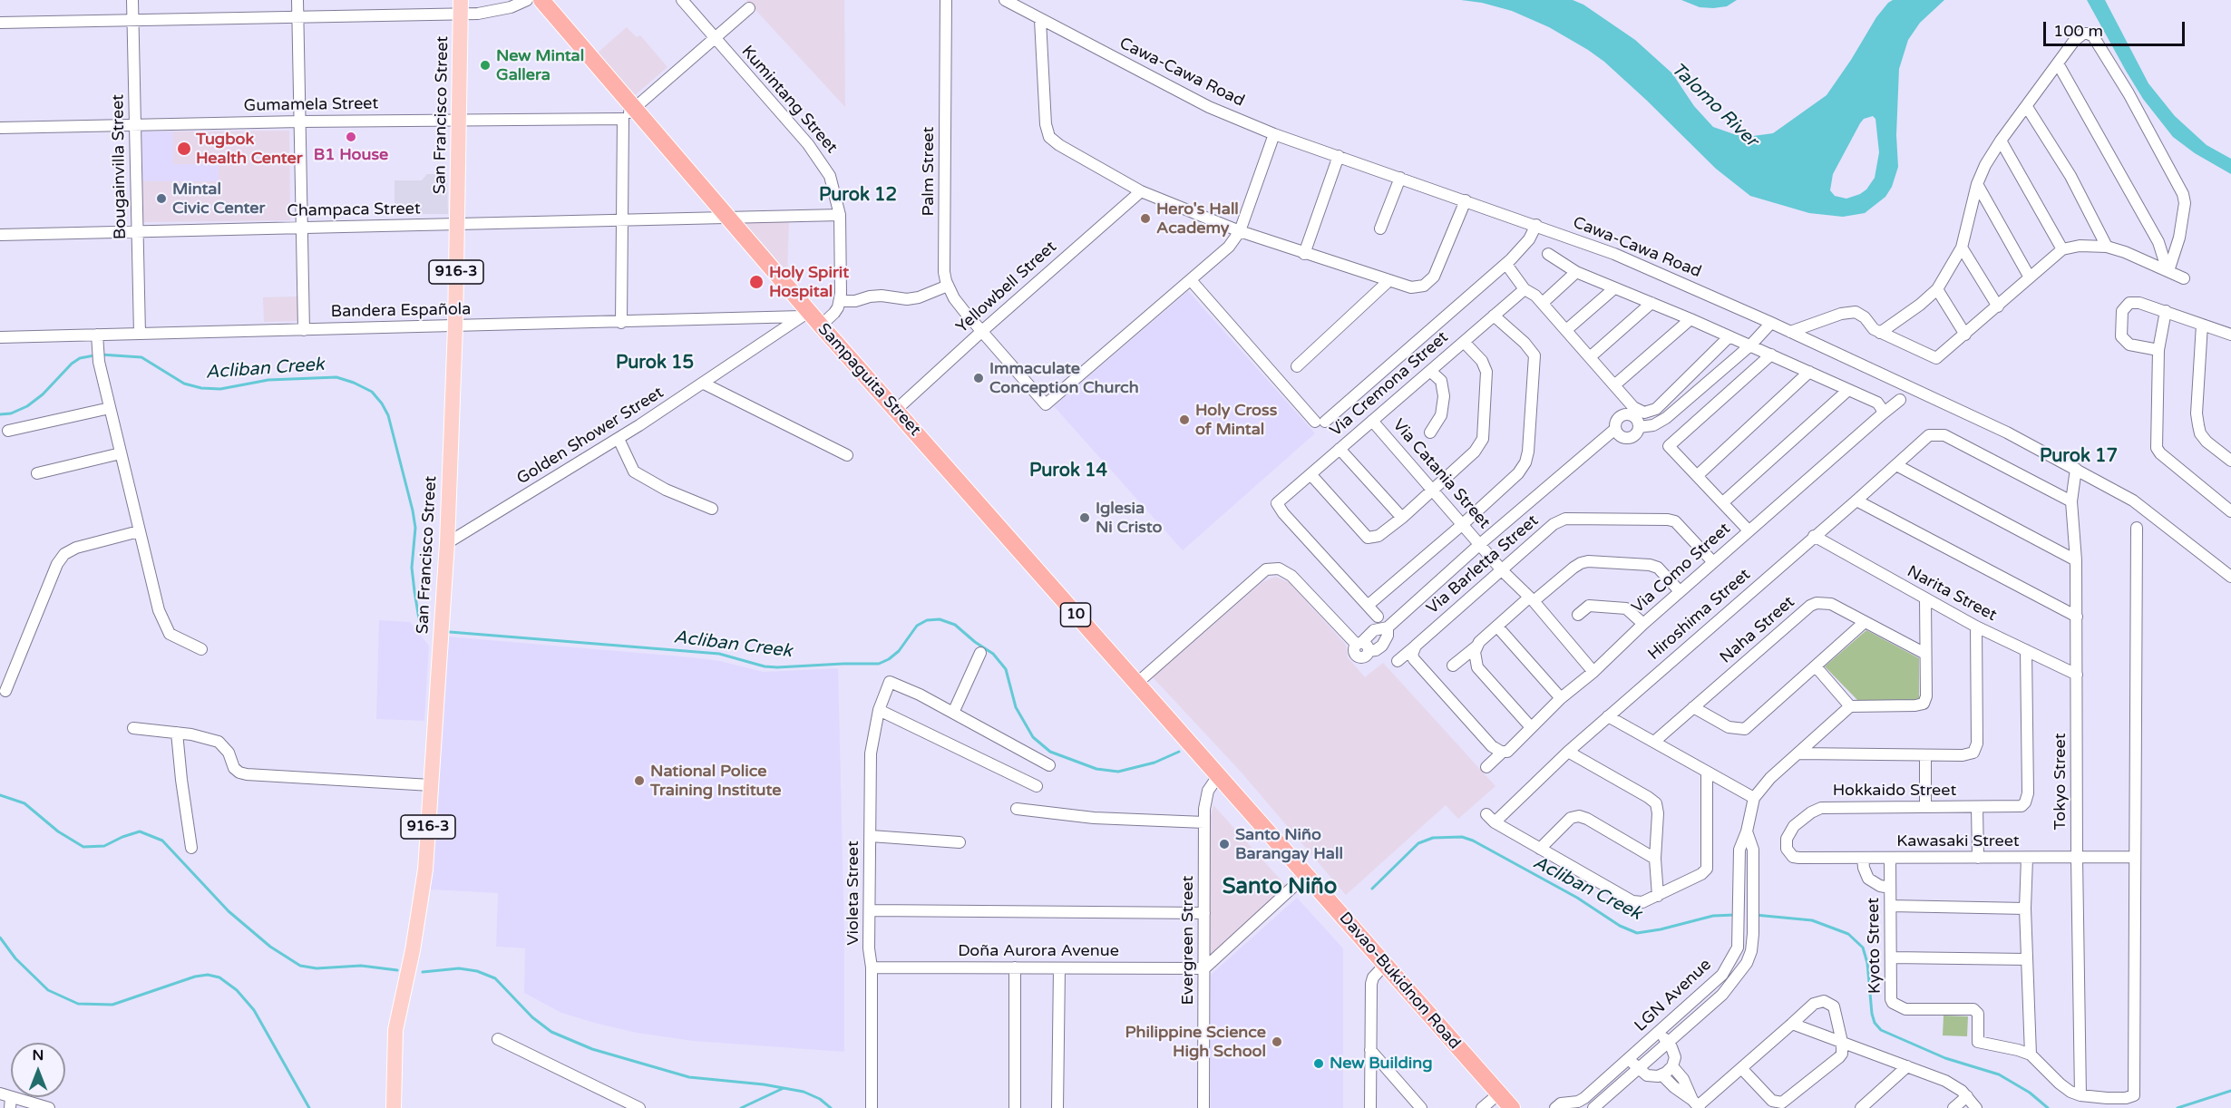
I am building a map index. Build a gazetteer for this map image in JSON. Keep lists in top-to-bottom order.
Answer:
{
  "streets": {
    "highway": ["Sampaguita Street", "10", "Davao-Bukidnon Road"],
    "main road": ["San Francisco Street", "916-3"],
    "street": [
      "Cawa-Cawa Road",
      "Kumintang Street",
      "Gumamela Street",
      "Bougainvilla Street",
      "Palm Street",
      "Champaca Street",
      "Yellowbell Street",
      "Bandera Española",
      "Via Cremona Street",
      "Golden Shower Street",
      "Via Catania Street",
      "Via Barletta Street",
      "Via Como Street",
      "Narita Street",
      "Hiroshima Street",
      "Naha Street",
      "Tokyo Street",
      "Hokkaido Street",
      "Kawasaki Street",
      "Violeta Street",
      "Evergreen Street",
      "Kyoto Street",
      "Doña Aurora Avenue",
      "LGN Avenue"
    ]
  },
  "crossings": [
    ["Cawa-Cawa Road", "Tokyo Street"],
    ["Kumintang Street", "Champaca Street"],
    ["Gumamela Street", "San Francisco Street"],
    ["Gumamela Street", "Bougainvilla Street"],
    ["Gumamela Street", "Sampaguita Street"],
    ["San Francisco Street", "Champaca Street"],
    ["San Francisco Street", "Bandera Española"],
    ["San Francisco Street", "Golden Shower Street"],
    ["Bougainvilla Street", "Champaca Street"],
    ["Bougainvilla Street", "Bandera Española"],
    ["Palm Street", "Yellowbell Street"],
    ["Champaca Street", "Sampaguita Street"],
    ["Yellowbell Street", "Sampaguita Street"],
    ["Bandera Española", "Sampaguita Street"],
    ["Bandera Española", "Golden Shower Street"],
    ["Sampaguita Street", "Golden Shower Street"],
    ["Sampaguita Street", "Davao-Bukidnon Road"],
    ["Via Cremona Street", "Via Catania Street"],
    ["Via Catania Street", "Via Barletta Street"],
    ["Via Catania Street", "Via Como Street"],
    ["Via Barletta Street", "Via Como Street"],
    ["Narita Street", "Hiroshima Street"],
    ["Narita Street", "Tokyo Street"],
    ["Narita Street", "Hokkaido Street"],
    ["Hiroshima Street", "Tokyo Street"],
    ["Tokyo Street", "Kawasaki Street"],
    ["Tokyo Street", "Kyoto Street"],
    ["Hokkaido Street", "Kawasaki Street"],
    ["Kawasaki Street", "Kyoto Street"],
    ["Violeta Street", "Doña Aurora Avenue"],
    ["Evergreen Street", "Doña Aurora Avenue"],
    ["Evergreen Street", "Davao-Bukidnon Road"]
  ],
  "districts": [
    "Purok 12",
    "Purok 15",
    "Purok 17",
    "Purok 14",
    "Santo Niño"
  ],
  "water": ["Talomo River", "Acliban Creek"],
  "places": [
    "New Mintal Gallera",
    "B1 House",
    "Tugbok Health Center",
    "Mintal Civic Center",
    "Hero's Hall Academy",
    "Holy Spirit Hospital",
    "Immaculate Conception Church",
    "Holy Cross of Mintal",
    "Iglesia Ni Cristo",
    "National Police Training Institute",
    "Santo Niño Barangay Hall",
    "Philippine Science High School",
    "New Building"
  ],
  "scale_bar": "100 m",
  "north": "top"
}
